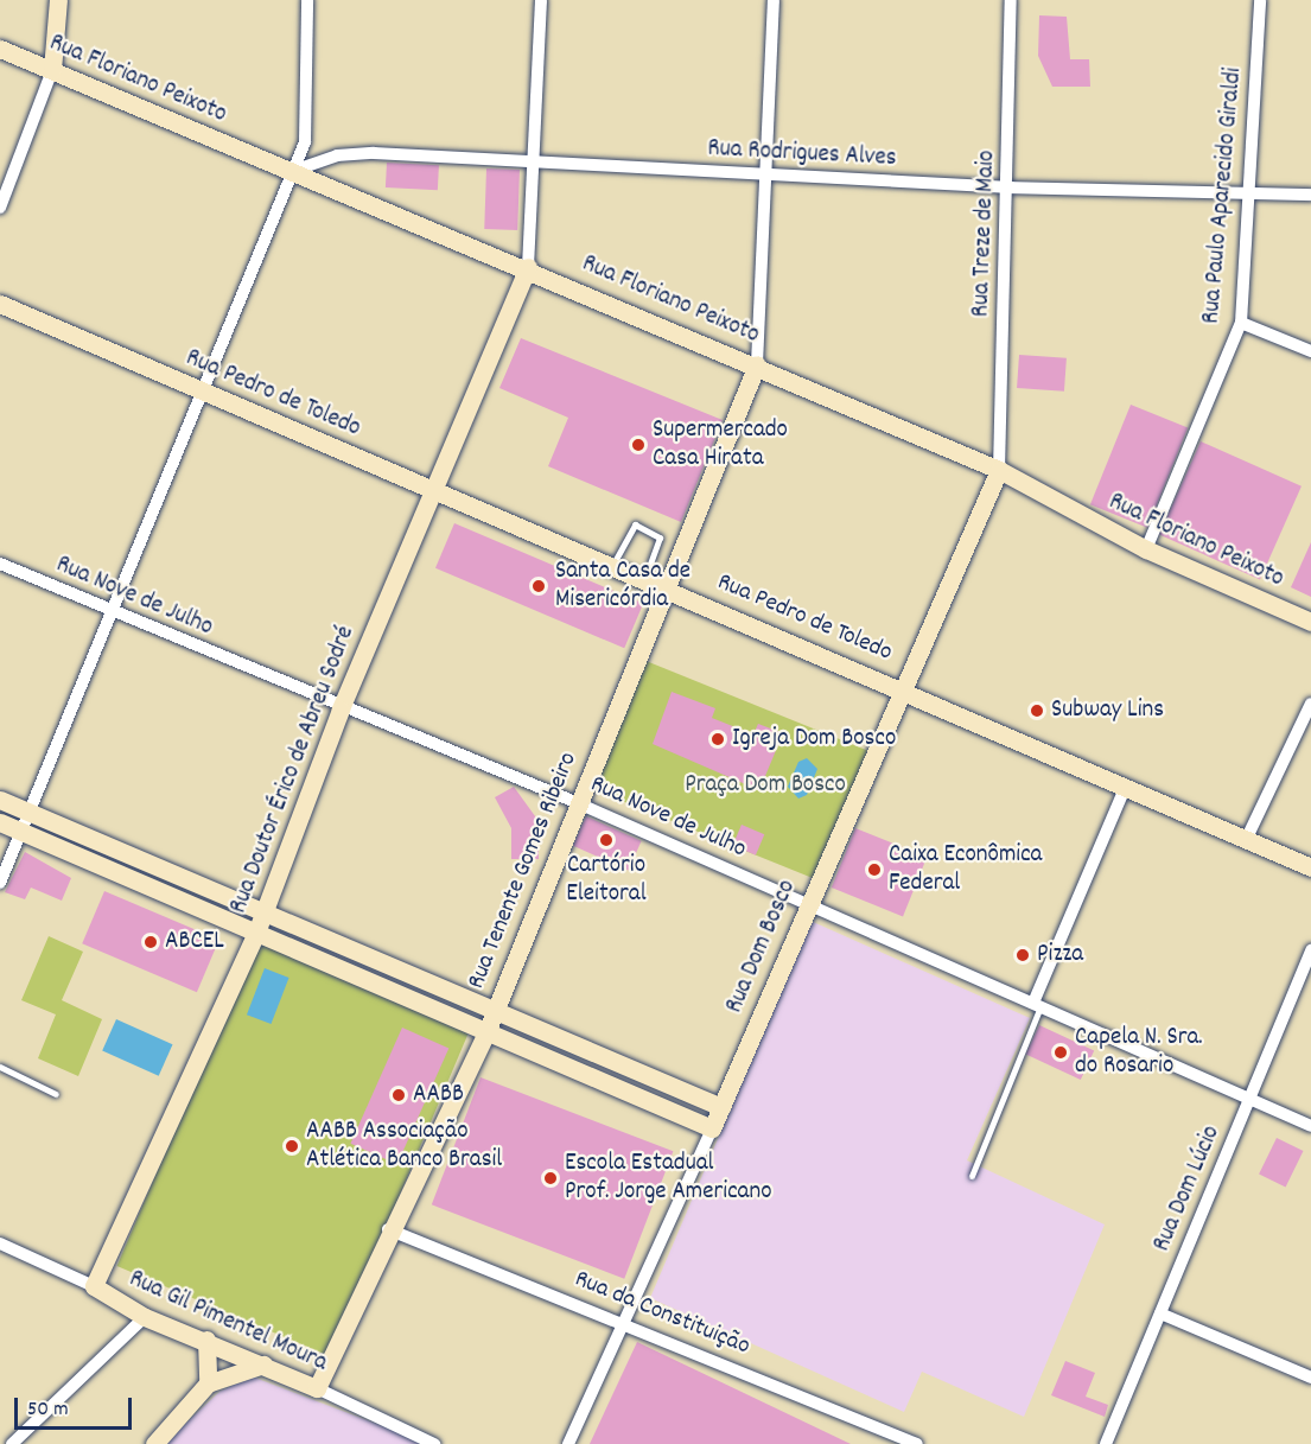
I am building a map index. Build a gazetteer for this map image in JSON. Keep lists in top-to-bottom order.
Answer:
{
  "streets": {
    "main road": [
      "Rua Floriano Peixoto",
      "Rua Pedro de Toledo",
      "Rua Doutor Érico de Abreu Sodré",
      "Rua Tenente Gomes Ribeiro",
      "Rua Dom Bosco",
      "Rua Gil Pimentel Moura"
    ],
    "street": [
      "Rua Rodrigues Alves",
      "Rua Paulo Aparecido Giraldi",
      "Rua Treze de Maio",
      "Rua Nove de Julho",
      "Rua Dom Lúcio",
      "Rua da Constituição"
    ]
  },
  "crossings": [
    ["Rua Floriano Peixoto", "Rua Rodrigues Alves"],
    ["Rua Floriano Peixoto", "Rua Paulo Aparecido Giraldi"],
    ["Rua Floriano Peixoto", "Rua Treze de Maio"],
    ["Rua Floriano Peixoto", "Rua Doutor Érico de Abreu Sodré"],
    ["Rua Floriano Peixoto", "Rua Tenente Gomes Ribeiro"],
    ["Rua Floriano Peixoto", "Rua Dom Bosco"],
    ["Rua Rodrigues Alves", "Rua Paulo Aparecido Giraldi"],
    ["Rua Rodrigues Alves", "Rua Treze de Maio"],
    ["Rua Treze de Maio", "Rua Dom Bosco"],
    ["Rua Pedro de Toledo", "Rua Doutor Érico de Abreu Sodré"],
    ["Rua Pedro de Toledo", "Rua Tenente Gomes Ribeiro"],
    ["Rua Pedro de Toledo", "Rua Dom Bosco"],
    ["Rua Nove de Julho", "Rua Doutor Érico de Abreu Sodré"],
    ["Rua Nove de Julho", "Rua Tenente Gomes Ribeiro"],
    ["Rua Nove de Julho", "Rua Dom Bosco"],
    ["Rua Nove de Julho", "Rua Dom Lúcio"],
    ["Rua Doutor Érico de Abreu Sodré", "Rua Gil Pimentel Moura"],
    ["Rua Tenente Gomes Ribeiro", "Rua da Constituição"],
    ["Rua Tenente Gomes Ribeiro", "Rua Gil Pimentel Moura"],
    ["Rua Dom Bosco", "Rua da Constituição"]
  ],
  "parks": ["Praça Dom Bosco"],
  "places": [
    "Supermercado Casa Hirata",
    "Santa Casa de Misericórdia",
    "Subway Lins",
    "Igreja Dom Bosco",
    "Cartório Eleitoral",
    "Caixa Econômica Federal",
    "ABCEL",
    "Pizza",
    "Capela N. Sra. do Rosario",
    "AABB",
    "AABB Associação Atlética Banco Brasil",
    "Escola Estadual Prof. Jorge Americano"
  ],
  "scale_bar": "50 m"
}
